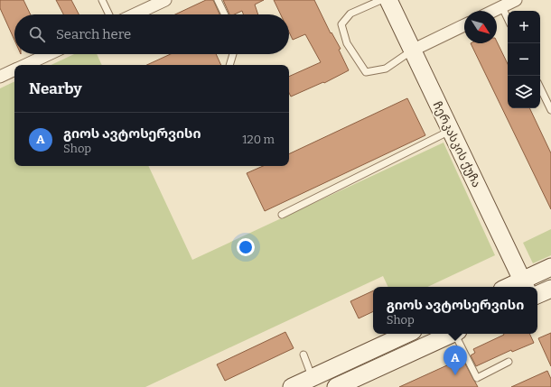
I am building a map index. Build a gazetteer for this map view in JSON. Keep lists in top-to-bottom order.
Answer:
{
  "streets": {
    "street": ["ჩერკასკის ქუჩა"]
  },
  "north": "bottom right",
  "page": {
    "map_buttons": ["+", "−"],
    "search": "Search here",
    "heading": "Nearby",
    "list": [
      {
        "mark": "A",
        "name": "გიოს ავტოსერვისი",
        "note": "Shop",
        "value": "120 m"
      }
    ],
    "popup": ["გიოს ავტოსერვისი", "Shop"],
    "pins": "A"
  }
}
